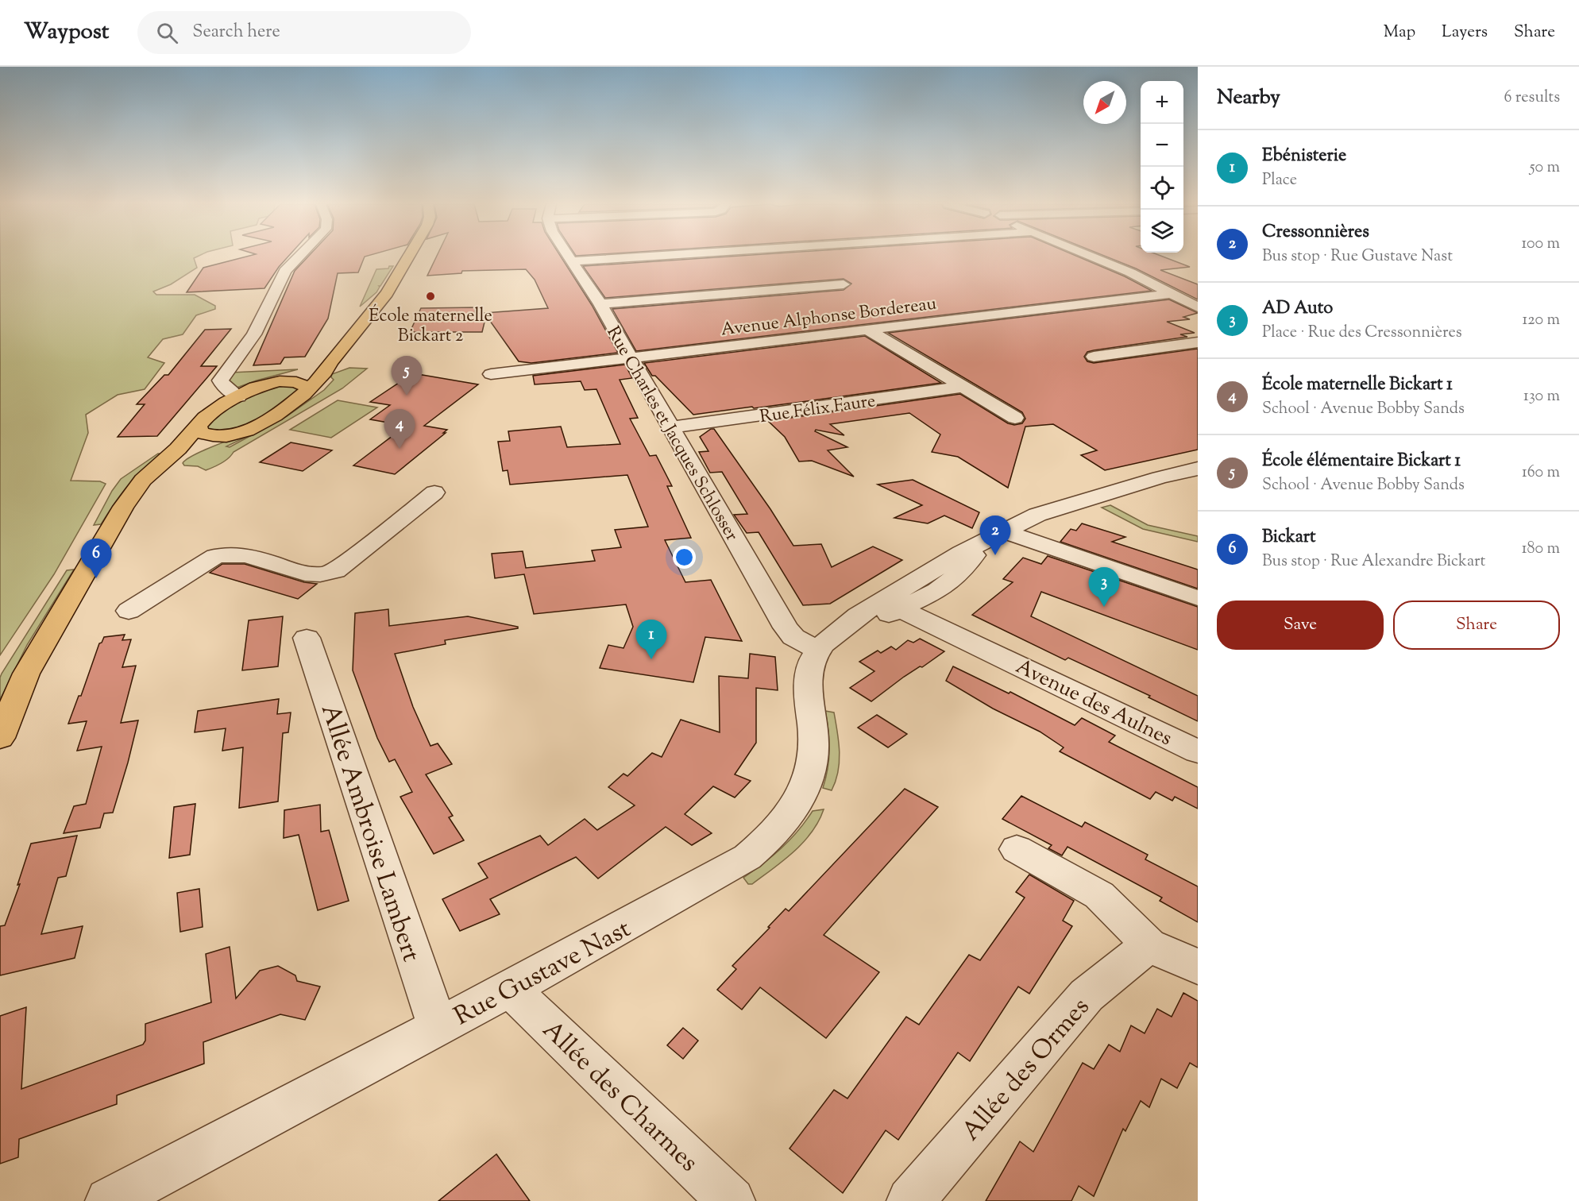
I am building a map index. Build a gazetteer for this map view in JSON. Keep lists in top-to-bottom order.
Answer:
{
  "streets": {
    "street": [
      "Avenue Alphonse Bordereau",
      "Rue Félix Faure",
      "Rue Charles et Jacques Schlosser",
      "Avenue des Aulnes",
      "Allée Ambroise Lambert",
      "Rue Gustave Nast",
      "Allée des Ormes",
      "Allée des Charmes"
    ]
  },
  "crossings": [
    ["Avenue Alphonse Bordereau", "Rue Charles et Jacques Schlosser"],
    ["Rue Félix Faure", "Rue Charles et Jacques Schlosser"],
    ["Rue Charles et Jacques Schlosser", "Rue Gustave Nast"],
    ["Allée Ambroise Lambert", "Rue Gustave Nast"],
    ["Rue Gustave Nast", "Allée des Charmes"]
  ],
  "places": ["École maternelle Bickart 2"],
  "north": "bottom left",
  "page": {
    "header": "Waypost",
    "search": "Search here",
    "nav": ["Map", "Layers", "Share"],
    "heading": ["Nearby", "6 results"],
    "map_buttons": ["+", "−"],
    "list": [
      {
        "mark": "1",
        "name": "Ebénisterie",
        "note": "Place",
        "value": "50 m"
      },
      {
        "mark": "2",
        "name": "Cressonnières",
        "note": "Bus stop · Rue Gustave Nast",
        "value": "100 m"
      },
      {
        "mark": "3",
        "name": "AD Auto",
        "note": "Place · Rue des Cressonnières",
        "value": "120 m"
      },
      {
        "mark": "4",
        "name": "École maternelle Bickart 1",
        "note": "School · Avenue Bobby Sands",
        "value": "130 m"
      },
      {
        "mark": "5",
        "name": "École élémentaire Bickart 1",
        "note": "School · Avenue Bobby Sands",
        "value": "160 m"
      },
      {
        "mark": "6",
        "name": "Bickart",
        "note": "Bus stop · Rue Alexandre Bickart",
        "value": "180 m"
      }
    ],
    "pins": [
      "5",
      "4",
      "2",
      "6",
      "3",
      "1"
    ],
    "buttons": ["Save", "Share"]
  }
}
